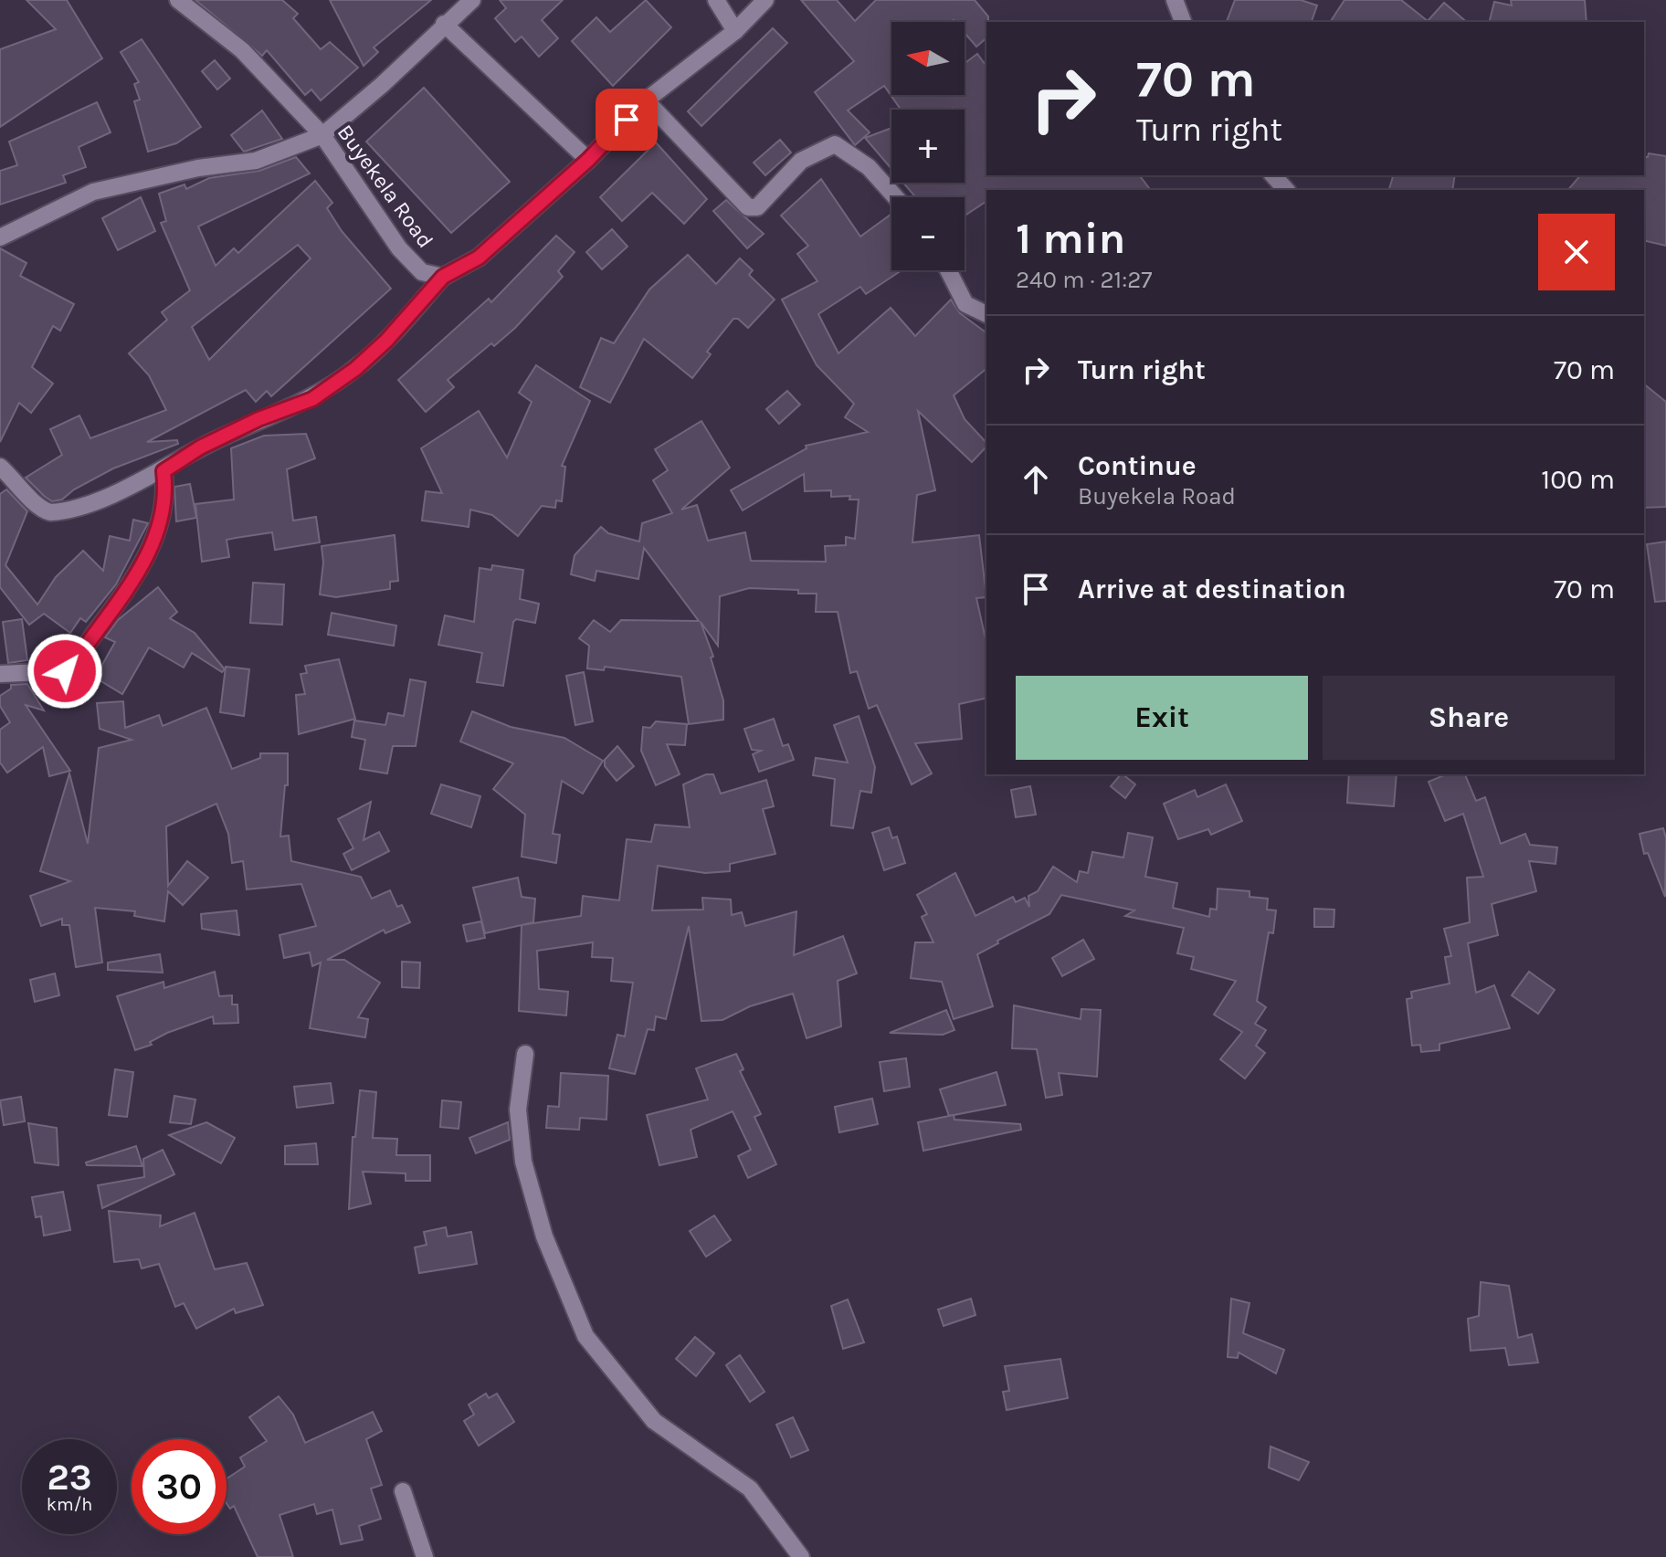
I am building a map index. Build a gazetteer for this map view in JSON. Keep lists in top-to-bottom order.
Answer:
{
  "streets": {
    "street": ["Buyekela Road"]
  },
  "north": "left",
  "page": {
    "map_buttons": ["+", "−"],
    "turn": ["70 m", "Turn right"],
    "heading": ["1 min", "240 m · 21:27"],
    "list": [
      {
        "name": "Turn right",
        "value": "70 m"
      },
      {
        "name": "Continue",
        "note": "Buyekela Road",
        "value": "100 m"
      },
      {
        "name": "Arrive at destination",
        "value": "70 m"
      }
    ],
    "buttons": ["Exit", "Share"],
    "speed": "23 km/h",
    "limit": "30"
  }
}
